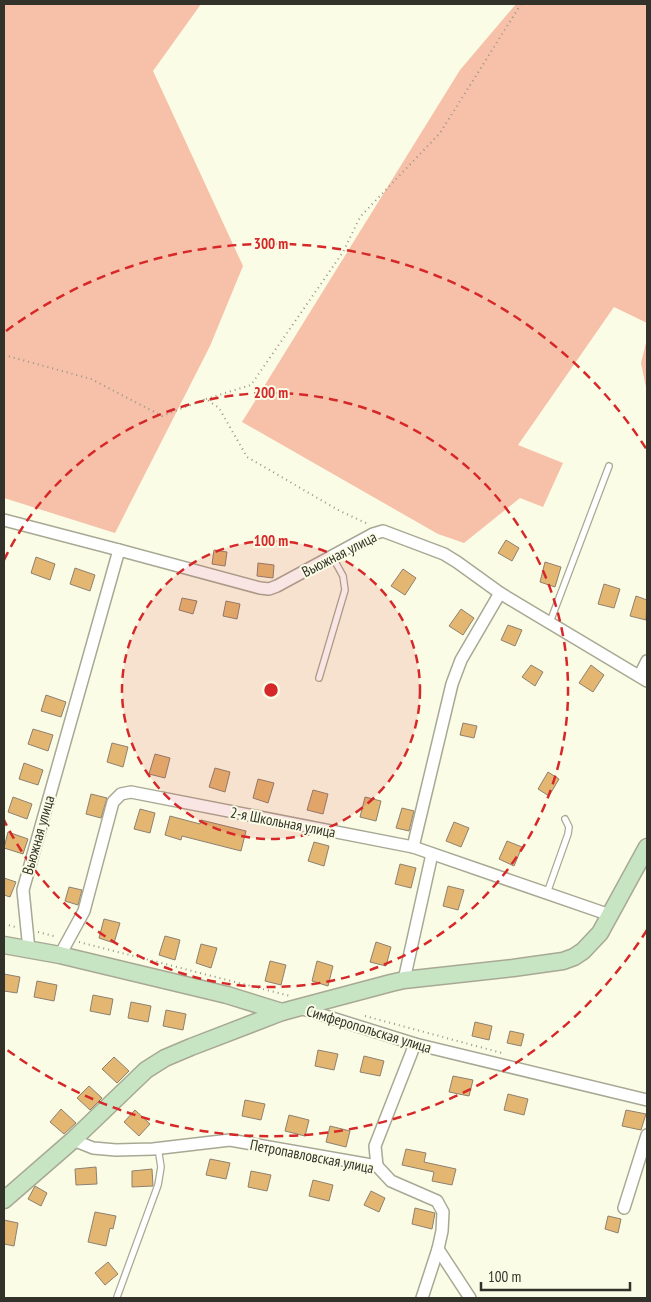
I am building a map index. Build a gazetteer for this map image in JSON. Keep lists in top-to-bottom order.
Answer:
{
  "streets": {
    "street": [
      "Вьюжная улица",
      "2-я Школьная улица",
      "Симферопольская улица",
      "Петропавловская улица"
    ]
  },
  "crossings": [
    ["Вьюжная улица", "Симферопольская улица"],
    ["2-я Школьная улица", "Симферопольская улица"]
  ],
  "scale_bar": "100 m",
  "rings": ["300 m", "200 m", "100 m"]
}
